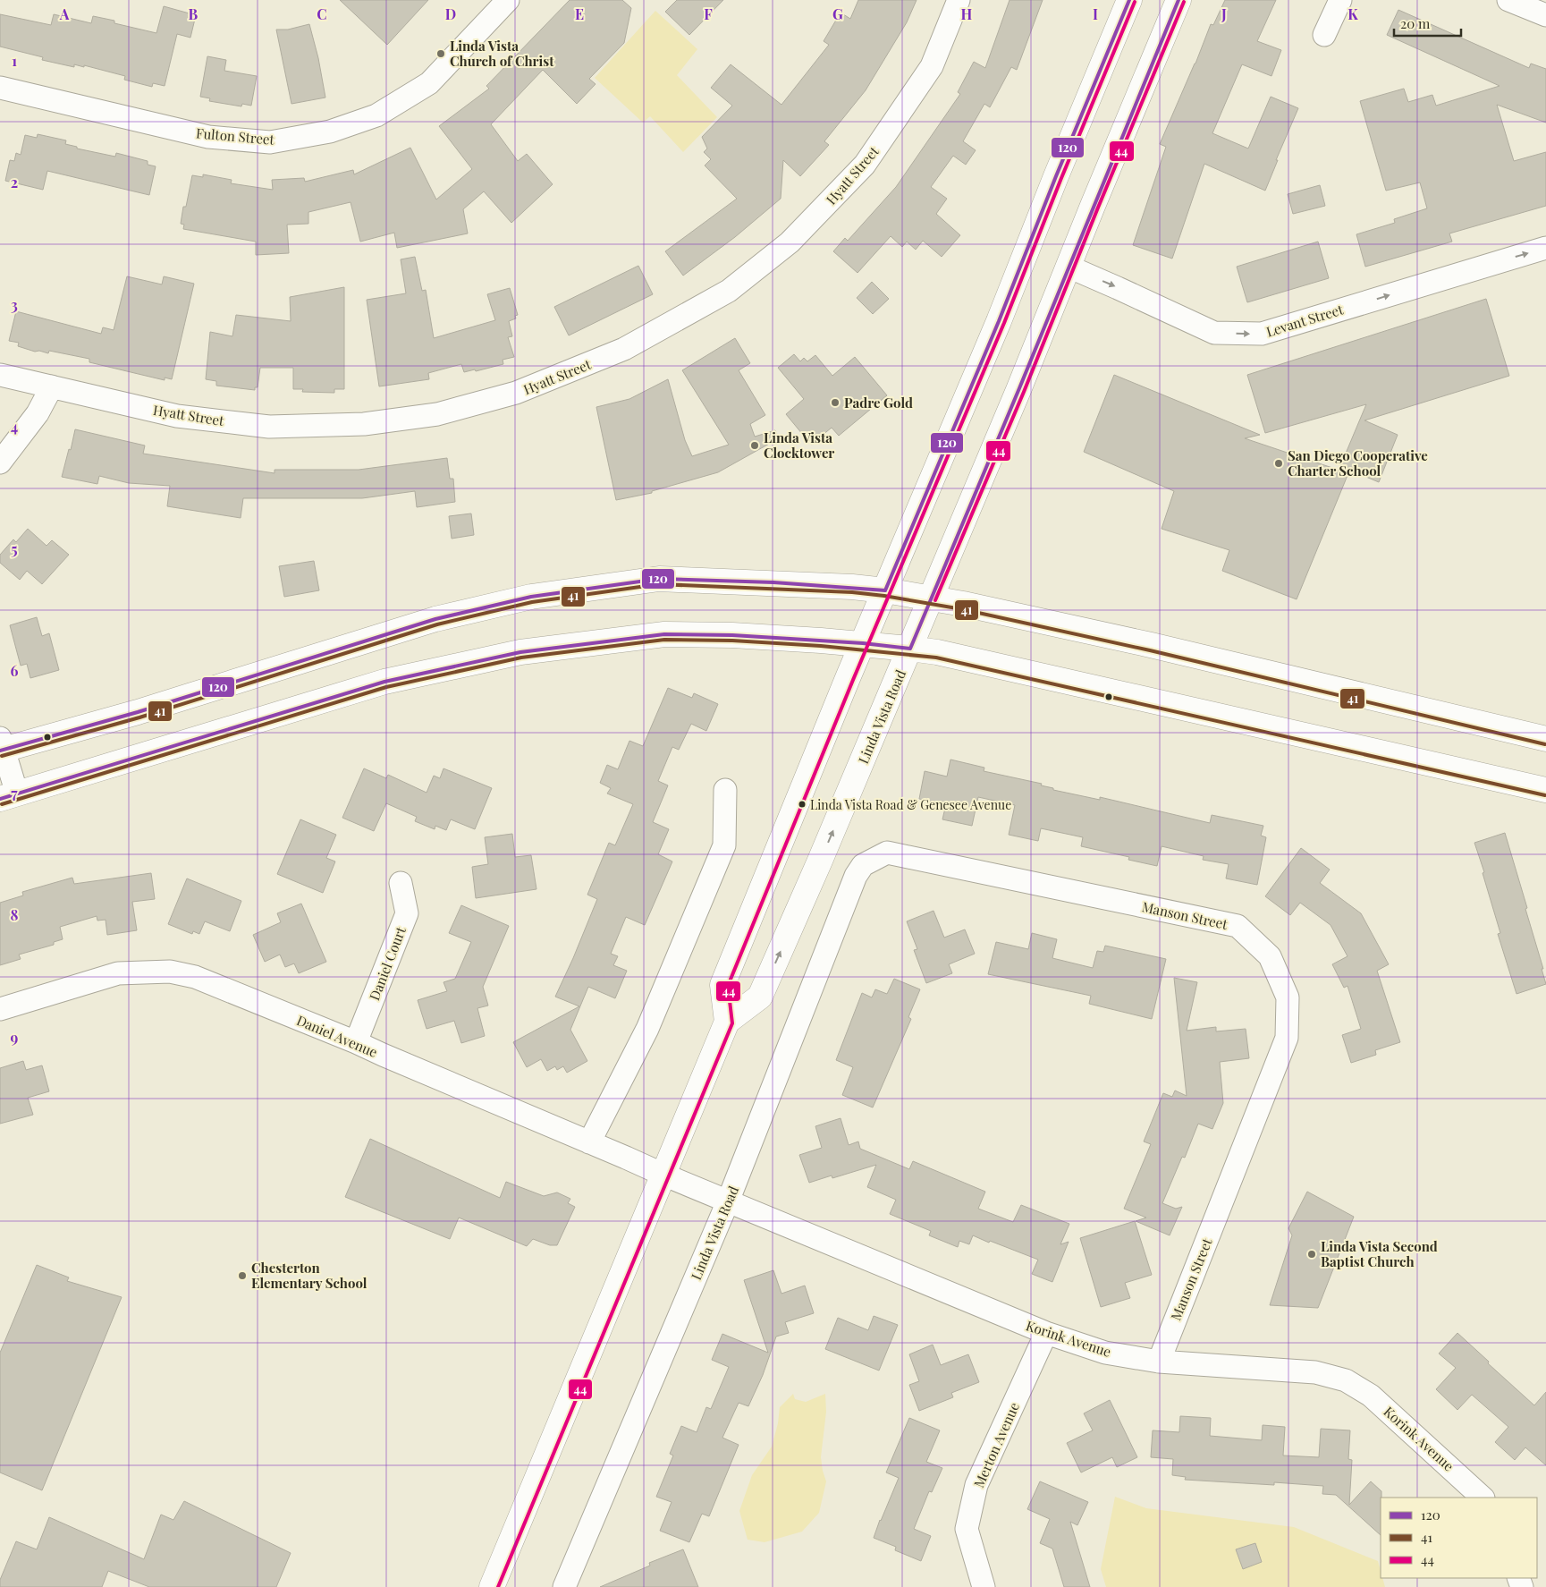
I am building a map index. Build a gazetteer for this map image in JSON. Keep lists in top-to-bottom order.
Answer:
{
  "streets": {
    "main road": ["Linda Vista Road"],
    "street": [
      "Fulton Street",
      "Hyatt Street",
      "Levant Street",
      "Manson Street",
      "Daniel Court",
      "Daniel Avenue",
      "Korink Avenue",
      "Merton Avenue"
    ]
  },
  "crossings": [
    ["Levant Street", "Linda Vista Road"],
    ["Linda Vista Road", "Manson Street"],
    ["Linda Vista Road", "Korink Avenue"],
    ["Manson Street", "Korink Avenue"],
    ["Daniel Court", "Daniel Avenue"],
    ["Daniel Avenue", "Korink Avenue"],
    ["Korink Avenue", "Merton Avenue"]
  ],
  "one_way": ["Levant Street"],
  "places": [
    "Linda Vista Church of Christ",
    "Padre Gold",
    "Linda Vista Clocktower",
    "San Diego Cooperative Charter School",
    "Linda Vista Road & Genesee Avenue",
    "Linda Vista Second Baptist Church",
    "Chesterton Elementary School"
  ],
  "lines": ["transit line 120", "transit line 44", "transit line 41"],
  "legend": ["120", "41", "44"],
  "scale_bar": "20 m",
  "grid": {
    "columns": [
      "A",
      "B",
      "C",
      "D",
      "E",
      "F",
      "G",
      "H",
      "I",
      "J",
      "K"
    ],
    "rows": [
      "1",
      "2",
      "3",
      "4",
      "5",
      "6",
      "7",
      "8",
      "9"
    ]
  }
}
